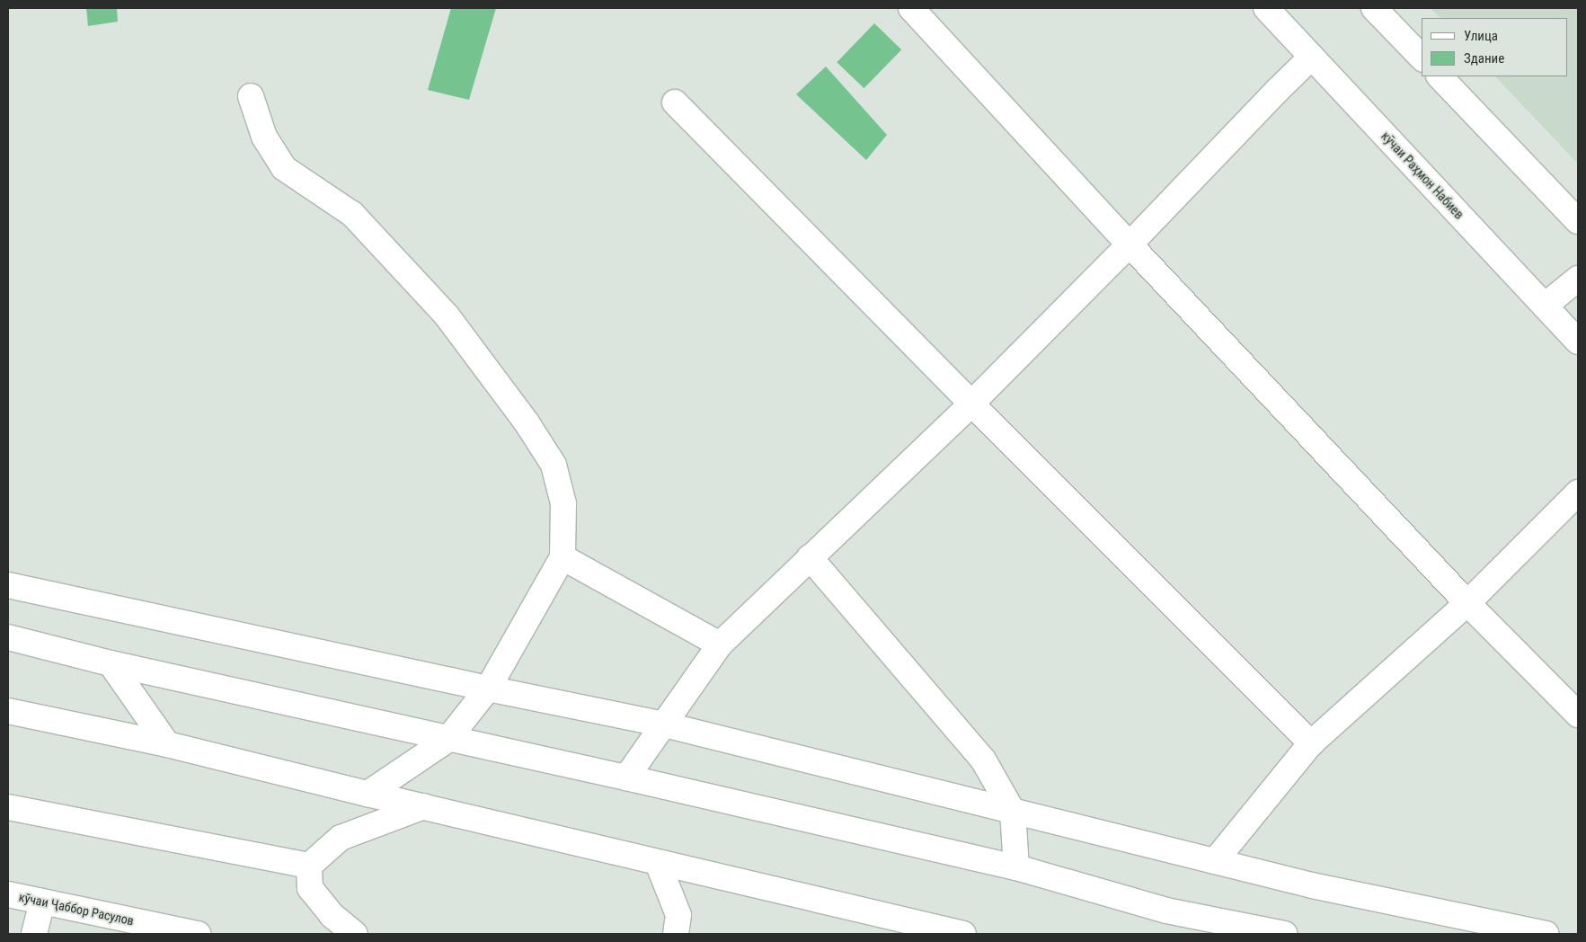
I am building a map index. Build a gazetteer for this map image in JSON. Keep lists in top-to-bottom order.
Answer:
{
  "streets": {
    "street": ["кӯчаи Раҳмон Набиев", "кӯчаи Ҷаббор Расулов"]
  },
  "legend": ["Улица", "Здание"]
}
